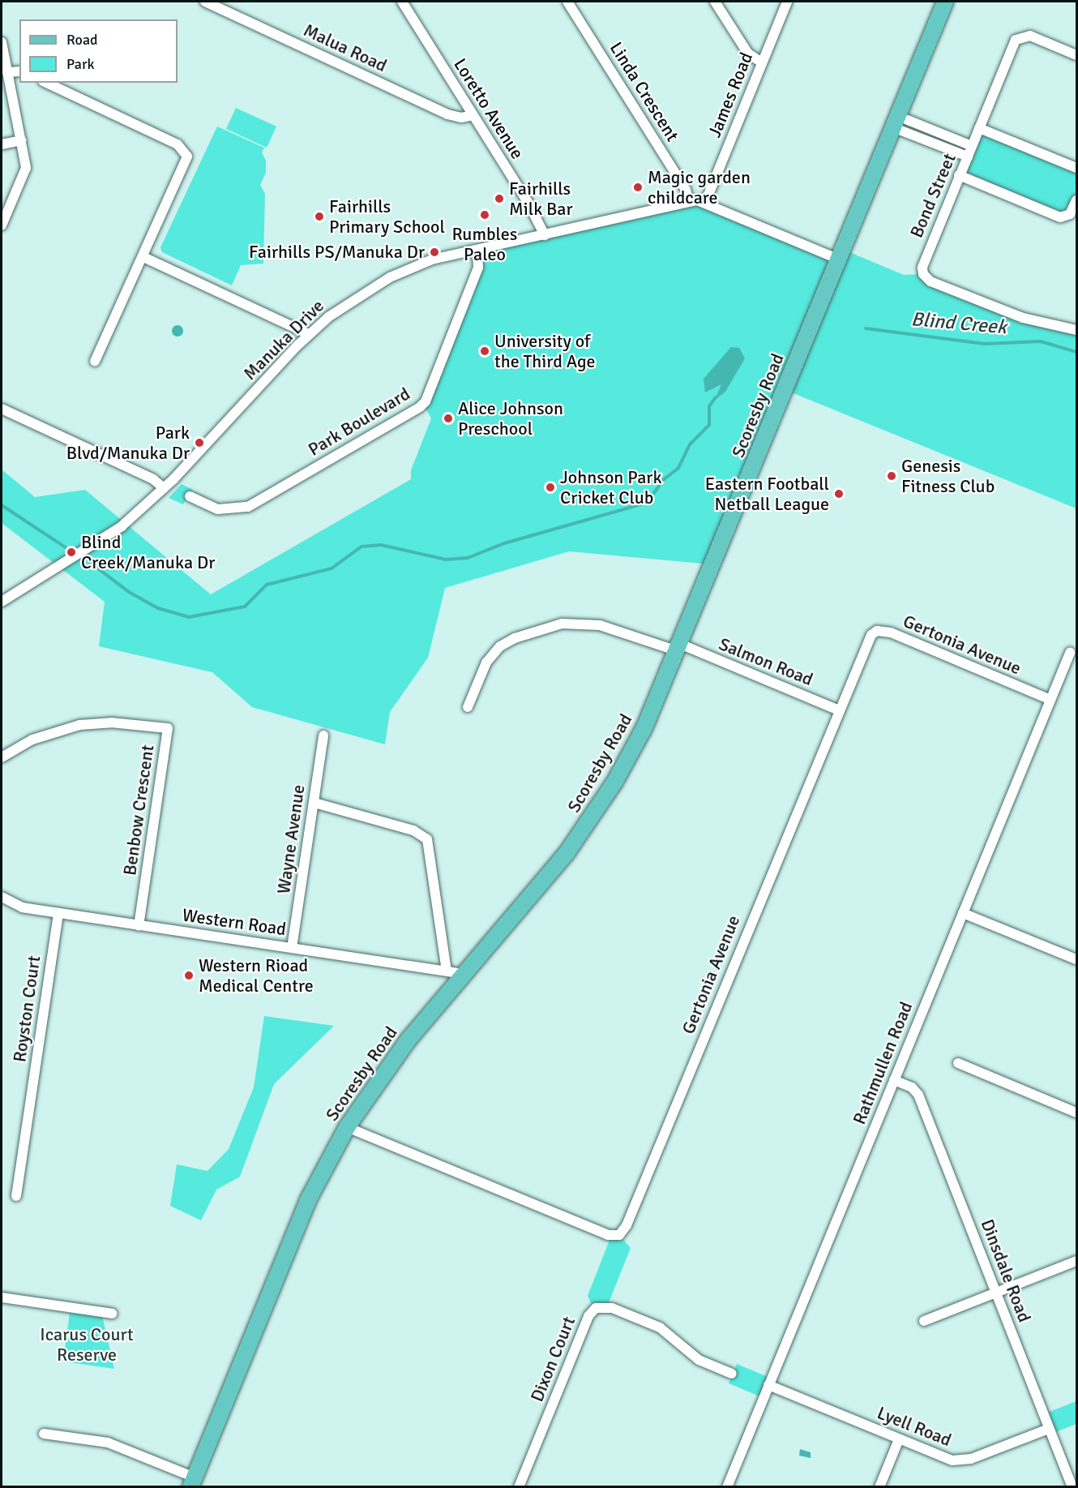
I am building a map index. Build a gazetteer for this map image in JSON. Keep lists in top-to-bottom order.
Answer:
{
  "streets": {
    "main road": ["Scoresby Road"],
    "street": [
      "Malua Road",
      "Linda Crescent",
      "James Road",
      "Loretto Avenue",
      "Bond Street",
      "Manuka Drive",
      "Park Boulevard",
      "Gertonia Avenue",
      "Salmon Road",
      "Benbow Crescent",
      "Wayne Avenue",
      "Western Road",
      "Royston Court",
      "Rathmullen Road",
      "Dinsdale Road",
      "Dixon Court",
      "Lyell Road"
    ]
  },
  "crossings": [
    ["Malua Road", "Loretto Avenue"],
    ["Linda Crescent", "Manuka Drive"],
    ["James Road", "Manuka Drive"],
    ["Loretto Avenue", "Manuka Drive"],
    ["Manuka Drive", "Scoresby Road"],
    ["Manuka Drive", "Park Boulevard"],
    ["Scoresby Road", "Gertonia Avenue"],
    ["Scoresby Road", "Salmon Road"],
    ["Scoresby Road", "Western Road"],
    ["Gertonia Avenue", "Salmon Road"],
    ["Gertonia Avenue", "Rathmullen Road"],
    ["Benbow Crescent", "Western Road"],
    ["Wayne Avenue", "Western Road"],
    ["Western Road", "Royston Court"],
    ["Rathmullen Road", "Dinsdale Road"],
    ["Rathmullen Road", "Lyell Road"],
    ["Dinsdale Road", "Lyell Road"]
  ],
  "water": ["Blind Creek"],
  "parks": ["Icarus Court Reserve"],
  "places": [
    "Magic garden childcare",
    "Fairhills Milk Bar",
    "Rumbles Paleo",
    "Fairhills Primary School",
    "Fairhills PS/Manuka Dr",
    "University of the Third Age",
    "Alice Johnson Preschool",
    "Park Blvd/Manuka Dr",
    "Genesis Fitness Club",
    "Johnson Park Cricket Club",
    "Eastern Football Netball League",
    "Blind Creek/Manuka Dr",
    "Western Rioad Medical Centre"
  ],
  "legend": ["Road", "Park"]
}
